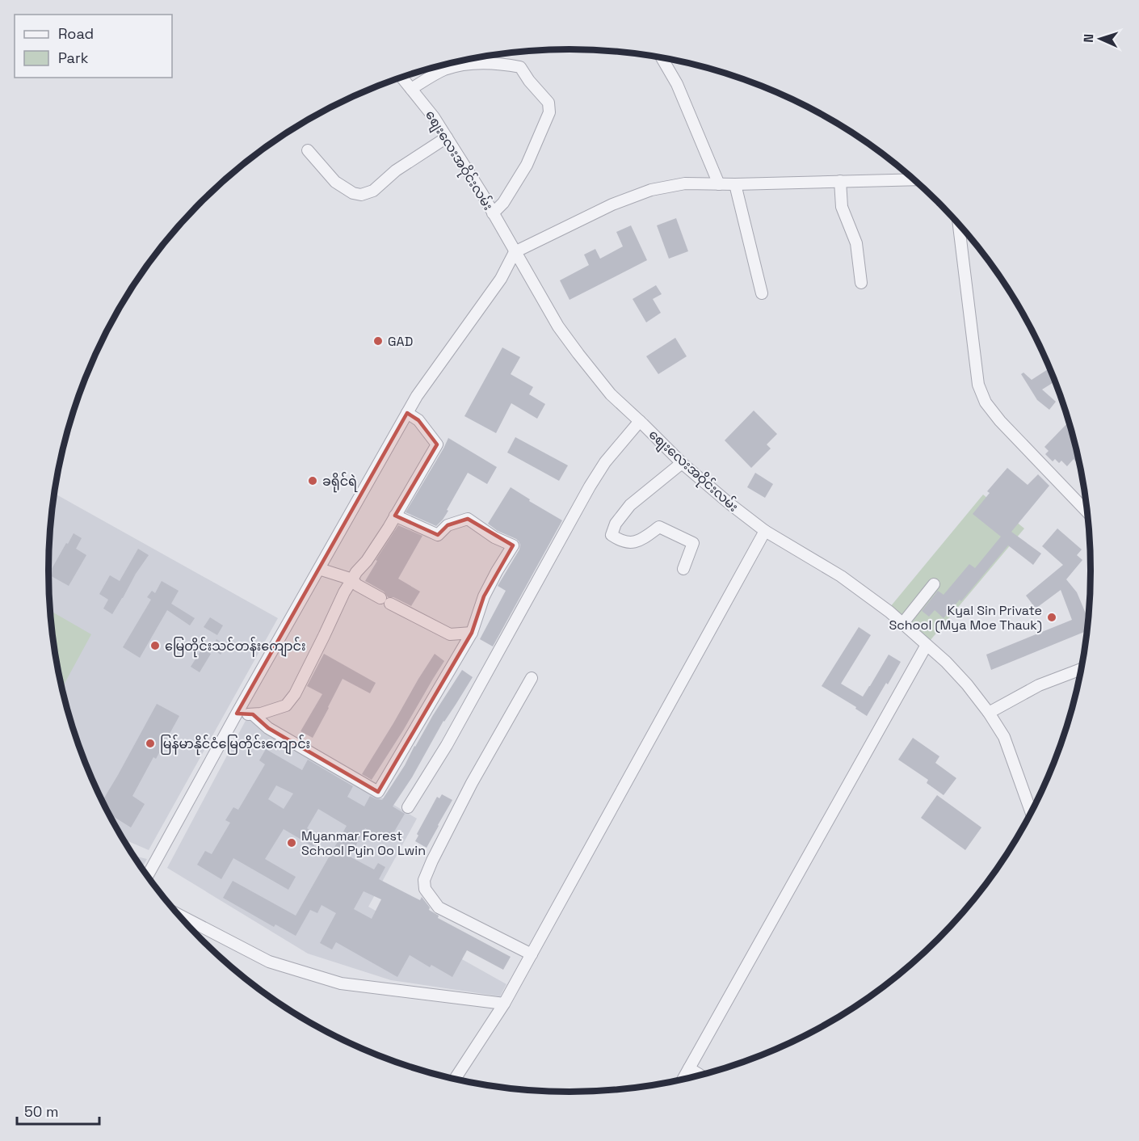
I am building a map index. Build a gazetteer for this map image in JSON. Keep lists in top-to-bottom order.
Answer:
{
  "streets": {
    "street": ["စျေးလေးအဝိုင်းလမ်း"]
  },
  "places": [
    "GAD",
    "ခရိုင်ရဲ",
    "Kyal Sin Private School (Mya Moe Thauk)",
    "မြေတိုင်းသင်တန်းကျောင်း",
    "မြန်မာနိုင်ငံမြေတိုင်းကျောင်း",
    "Myanmar Forest School Pyin Oo Lwin"
  ],
  "legend": ["Road", "Park"],
  "scale_bar": "50 m",
  "north": "left"
}
